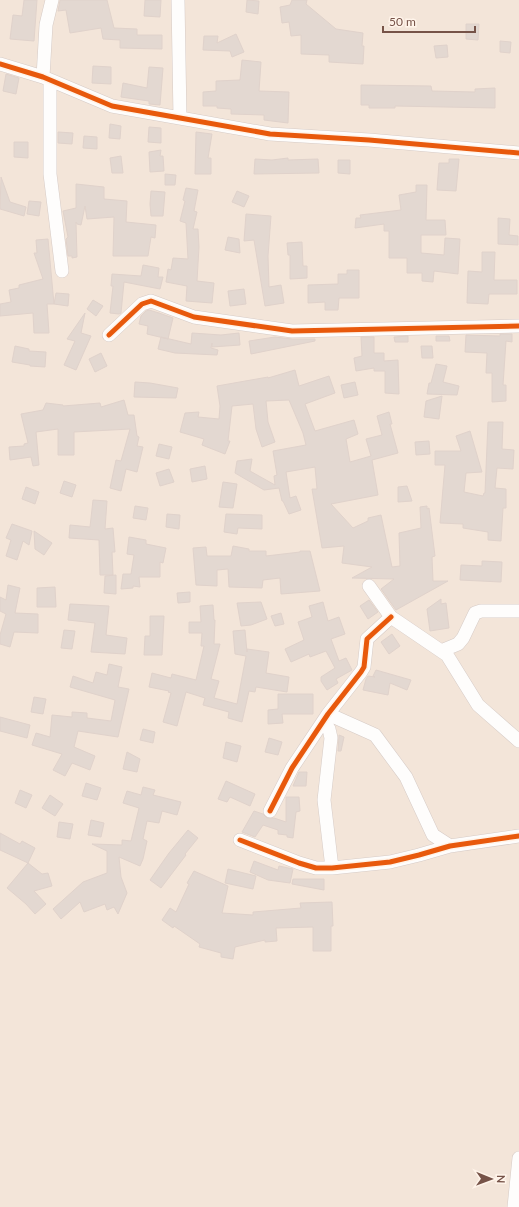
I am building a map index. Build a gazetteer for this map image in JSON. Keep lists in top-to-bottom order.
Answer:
{
  "scale_bar": "50 m",
  "north": "right"
}
